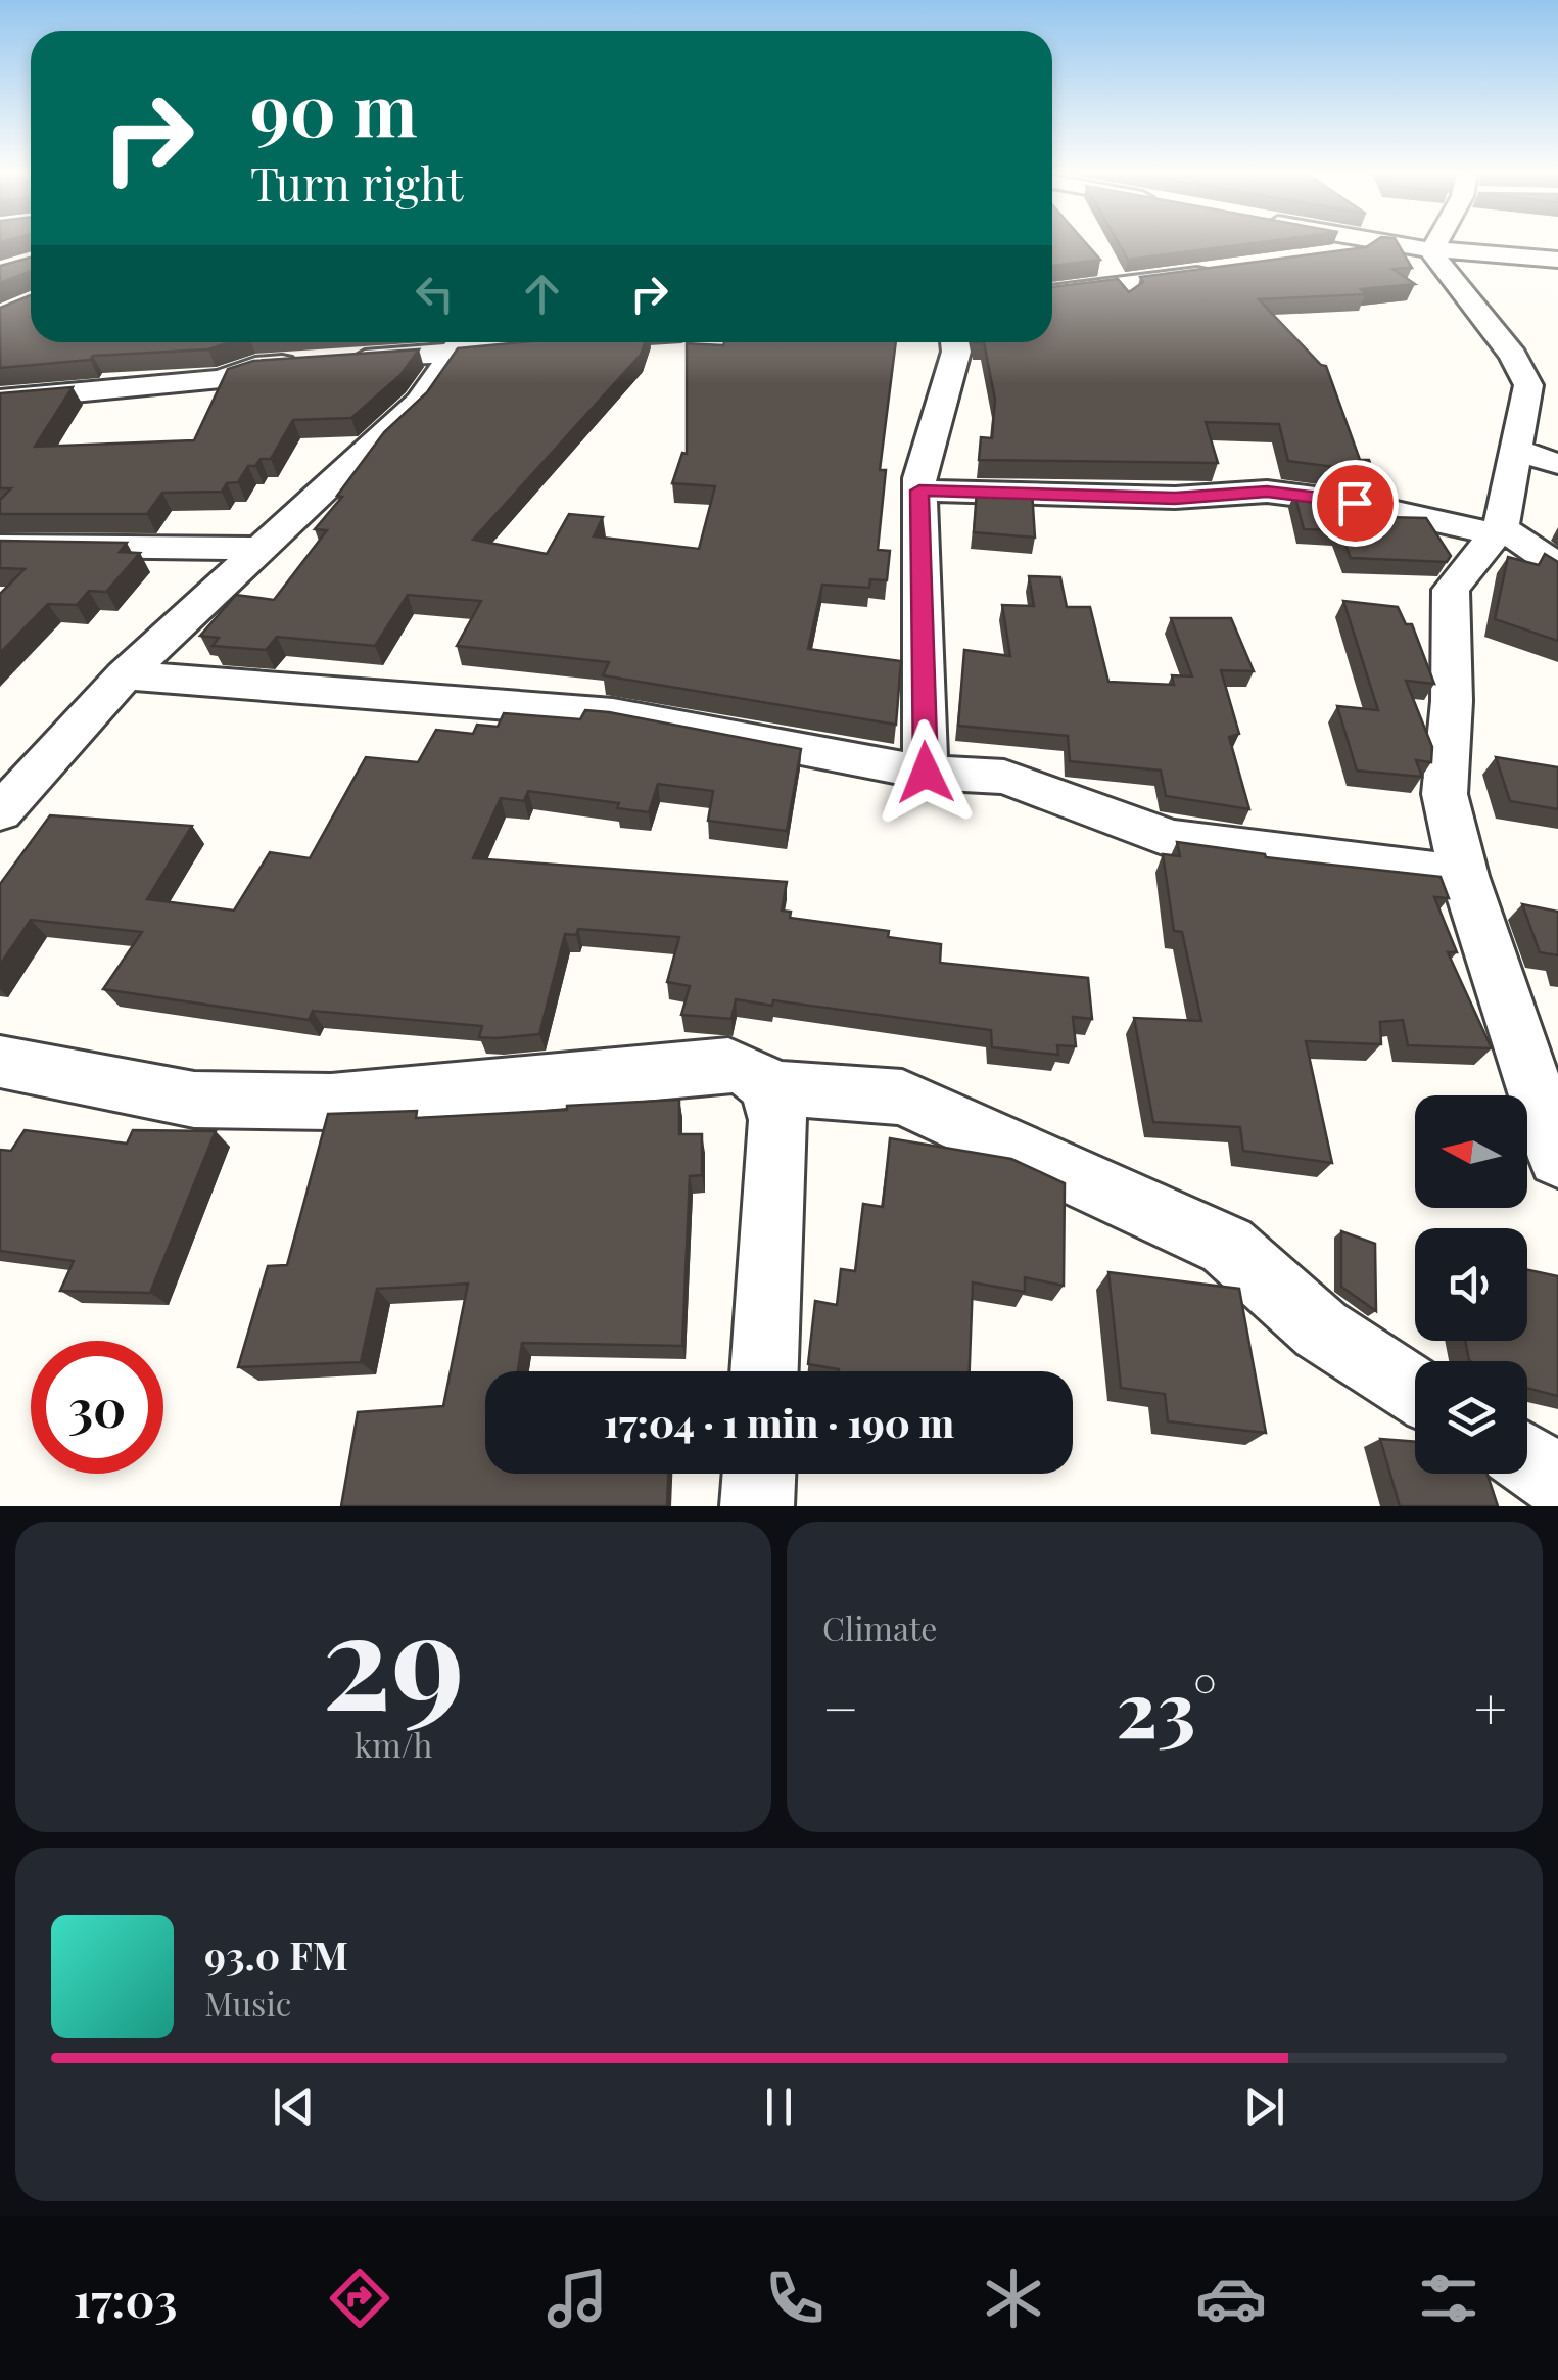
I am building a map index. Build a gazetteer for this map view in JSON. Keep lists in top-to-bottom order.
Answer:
{
  "north": "left",
  "page": {
    "turn": ["90 m", "Turn right"],
    "limit": "30",
    "trip": "17:04 · 1 min · 190 m",
    "tile": [
      ["29", "km/h"],
      "Climate"
    ],
    "heat": ["−", "23°", "+"],
    "song": ["93.0 FM", "Music"],
    "tabs": "17:03"
  }
}
